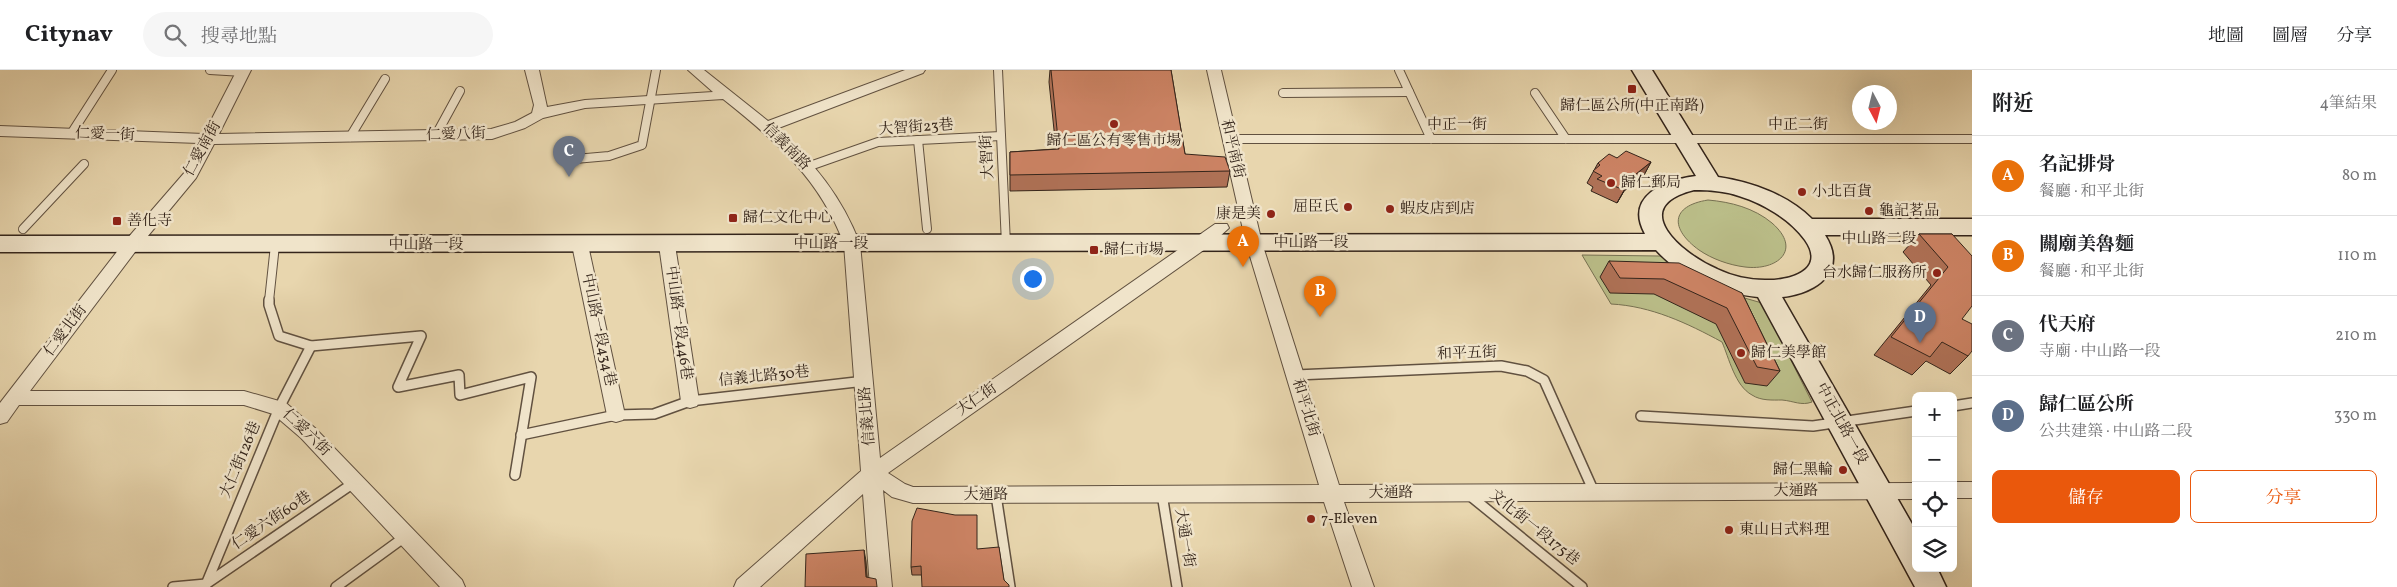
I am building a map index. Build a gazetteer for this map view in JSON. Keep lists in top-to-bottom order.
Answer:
{
  "streets": {
    "main road": ["中山路二段", "中山路一段", "中正北路一段"],
    "street": [
      "仁愛一街",
      "仁愛八街",
      "信義南路",
      "仁愛南街",
      "和平南街",
      "中山路一段446巷",
      "中山路一段434巷",
      "仁愛北街",
      "大仁街",
      "和平北街",
      "信義北路",
      "仁愛六街",
      "大通路"
    ],
    "lane": [
      "中正一街",
      "中正二街",
      "大智街23巷",
      "大智街",
      "和平五街",
      "信義北路30巷",
      "大仁街126巷",
      "仁愛六街60巷",
      "文化街一段175巷",
      "大通一街"
    ]
  },
  "crossings": [
    ["中正一街", "中正二街"],
    ["中正一街", "和平南街"],
    ["大智街23巷", "信義南路"],
    ["大智街23巷", "大智街"],
    ["仁愛一街", "仁愛八街"],
    ["仁愛一街", "仁愛南街"],
    ["仁愛八街", "信義南路"],
    ["仁愛八街", "仁愛南街"],
    ["信義南路", "中山路一段"],
    ["信義南路", "信義北路"],
    ["仁愛南街", "中山路一段"],
    ["仁愛南街", "仁愛北街"],
    ["和平南街", "中山路一段"],
    ["和平南街", "和平北街"],
    ["大智街", "中山路一段"],
    ["中山路一段", "中山路一段446巷"],
    ["中山路一段", "中山路一段434巷"],
    ["中山路一段", "仁愛北街"],
    ["中山路一段", "大仁街"],
    ["中山路一段", "和平北街"],
    ["中山路一段", "信義北路"],
    ["中山路一段446巷", "信義北路30巷"],
    ["中山路一段434巷", "信義北路30巷"],
    ["仁愛北街", "仁愛六街"],
    ["和平五街", "和平北街"],
    ["和平五街", "大通路"],
    ["信義北路30巷", "信義北路"],
    ["大仁街", "信義北路"],
    ["大仁街", "大通路"],
    ["和平北街", "大通路"],
    ["信義北路", "大通路"],
    ["中正北路一段", "大通路"],
    ["仁愛六街", "大仁街126巷"],
    ["仁愛六街", "仁愛六街60巷"],
    ["大仁街126巷", "仁愛六街60巷"],
    ["大通路", "文化街一段175巷"],
    ["大通路", "大通一街"]
  ],
  "places": {
    "transit": [
      "歸仁區公所(中正南路)",
      "歸仁文化中心",
      "善化寺",
      "歸仁市場"
    ],
    "other": [
      "歸仁區公有零售市場",
      "歸仁郵局",
      "小北百貨",
      "屈臣氏",
      "蝦皮店到店",
      "龜記茗品",
      "康是美",
      "台水歸仁服務所",
      "歸仁美學館",
      "歸仁黑輪",
      "7-Eleven",
      "東山日式料理"
    ]
  },
  "north": "bottom",
  "page": {
    "header": "Citynav",
    "search": "搜尋地點",
    "nav": ["地圖", "圖層", "分享"],
    "heading": ["附近", "4筆結果"],
    "list": [
      {
        "mark": "A",
        "name": "名記排骨",
        "note": "餐廳 · 和平北街",
        "value": "80 m"
      },
      {
        "mark": "B",
        "name": "關廟美魯麵",
        "note": "餐廳 · 和平北街",
        "value": "110 m"
      },
      {
        "mark": "C",
        "name": "代天府",
        "note": "寺廟 · 中山路一段",
        "value": "210 m"
      },
      {
        "mark": "D",
        "name": "歸仁區公所",
        "note": "公共建築 · 中山路二段",
        "value": "330 m"
      }
    ],
    "pins": [
      "C",
      "A",
      "B",
      "D"
    ],
    "map_buttons": ["+", "−"],
    "buttons": ["儲存", "分享"]
  }
}
